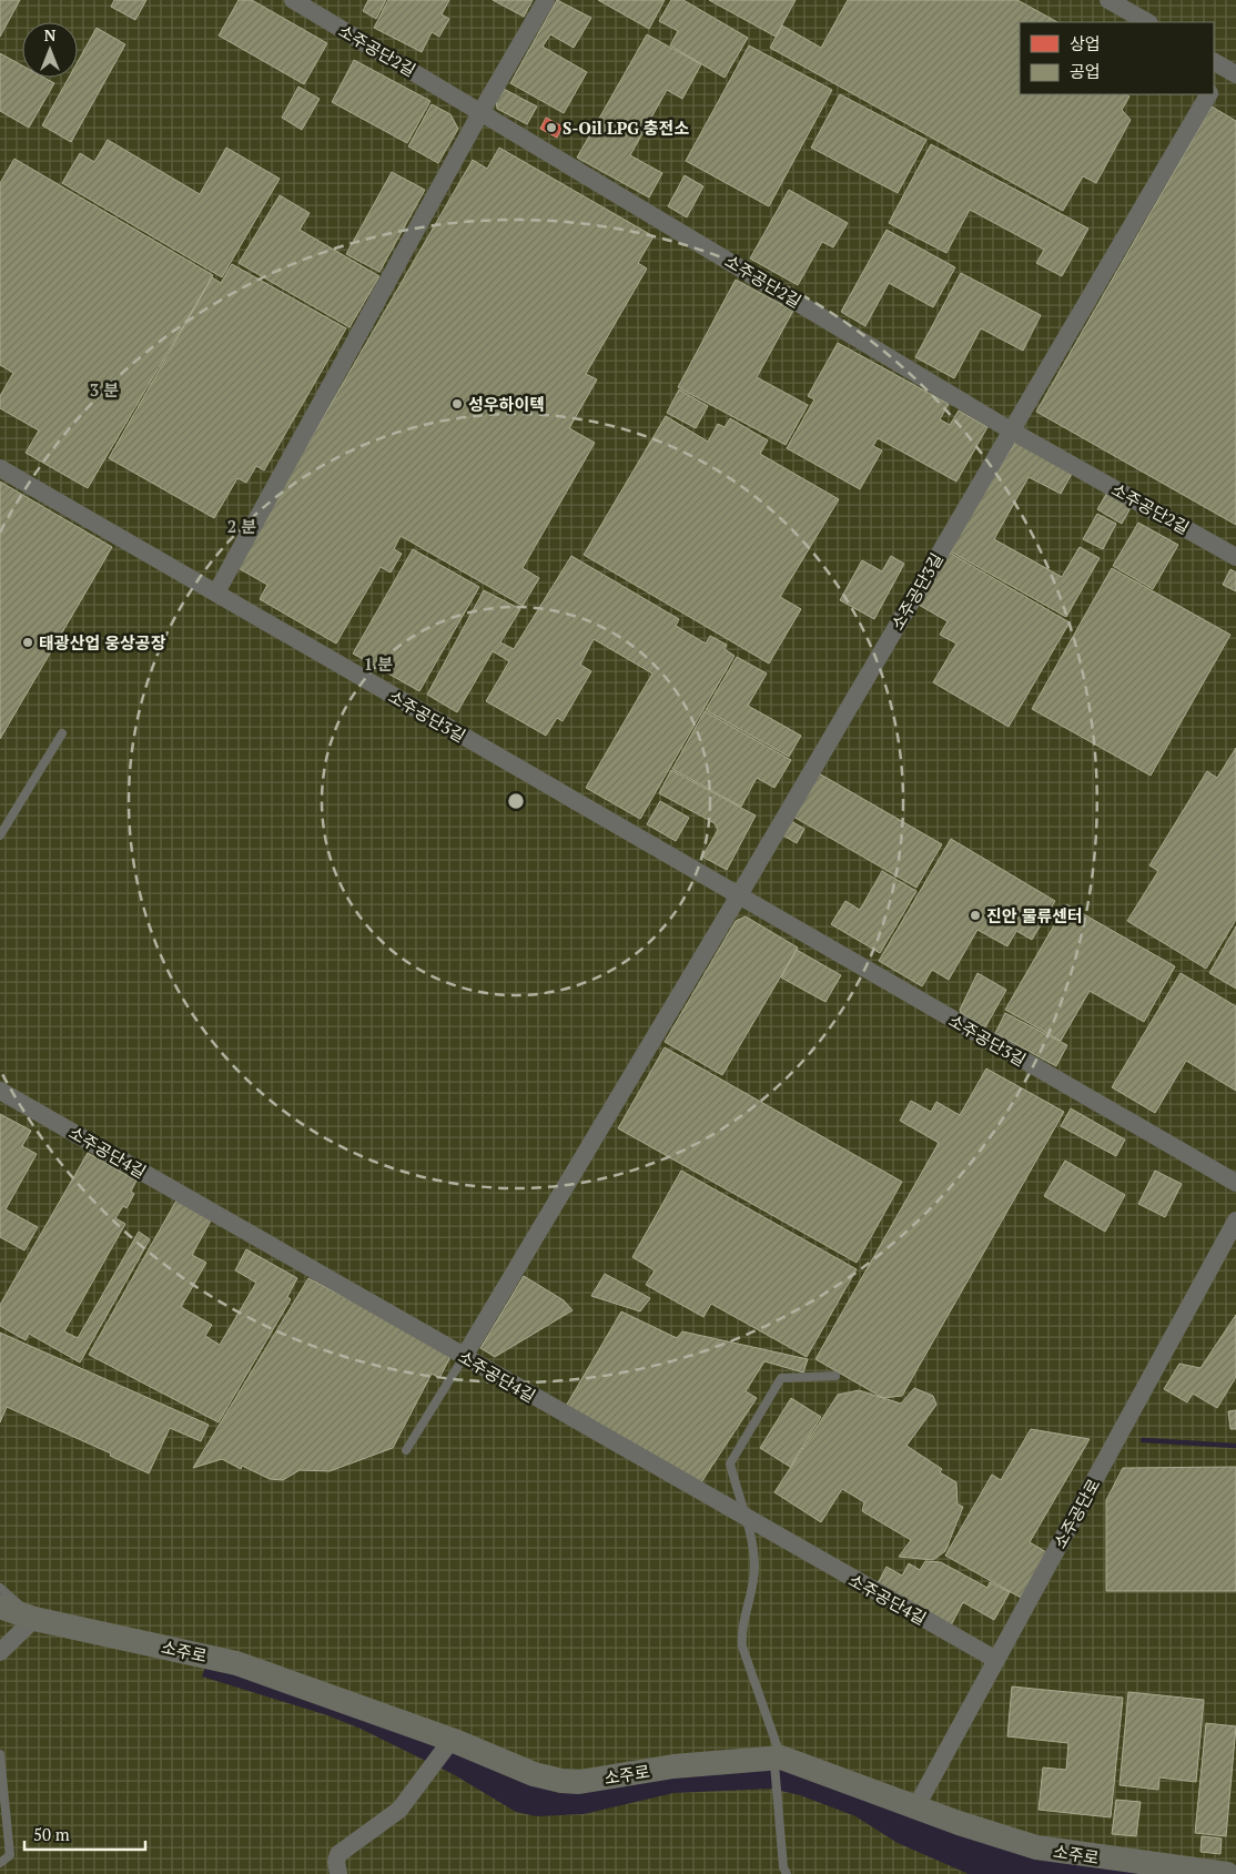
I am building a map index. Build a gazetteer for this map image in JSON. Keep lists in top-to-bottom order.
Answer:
{
  "streets": {
    "street": [
      "소주공단2길",
      "소주공단3길",
      "소주공단4길",
      "소주공단로",
      "소주로"
    ]
  },
  "crossings": [
    ["소주공단2길", "소주공단3길"],
    ["소주공단4길", "소주공단로"],
    ["소주공단로", "소주로"]
  ],
  "places": [
    "S-Oil LPG 충전소",
    "성우하이텍",
    "태광산업 웅상공장",
    "진안 물류센터"
  ],
  "legend": ["상업", "공업"],
  "scale_bar": "50 m",
  "north": "top",
  "rings": ["3 분", "2 분", "1 분"]
}
